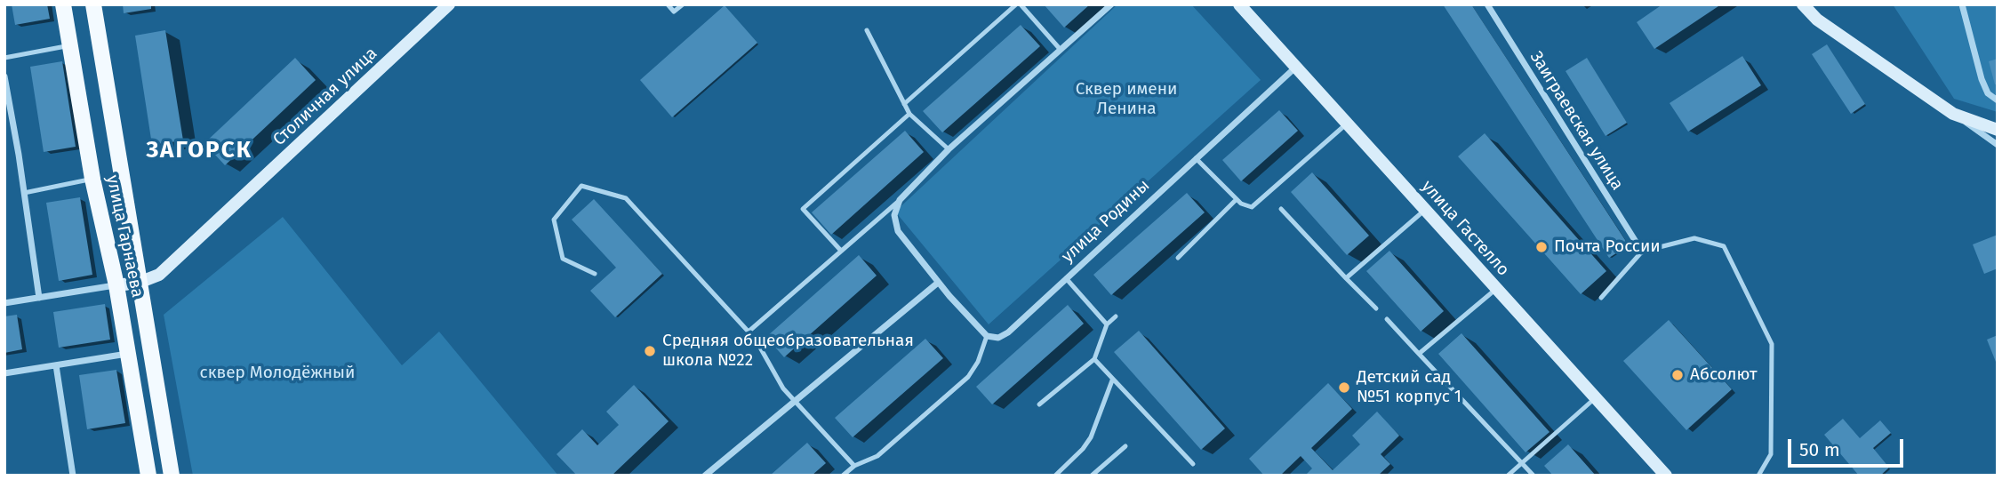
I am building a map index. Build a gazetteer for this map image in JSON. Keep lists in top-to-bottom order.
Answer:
{
  "streets": {
    "main road": ["улица Гарнаева"],
    "street": [
      "Столичная улица",
      "Заиграевская улица",
      "улица Родины",
      "улица Гастелло"
    ]
  },
  "crossings": [
    ["Столичная улица", "улица Гарнаева"],
    ["улица Родины", "улица Гастелло"]
  ],
  "districts": ["ЗАГОРСК"],
  "parks": ["Сквер имени Ленина", "сквер Молодёжный"],
  "places": [
    "Почта России",
    "Средняя общеобразовательная школа №22",
    "Абсолют",
    "Детский сад №51 корпус 1"
  ],
  "scale_bar": "50 m"
}
